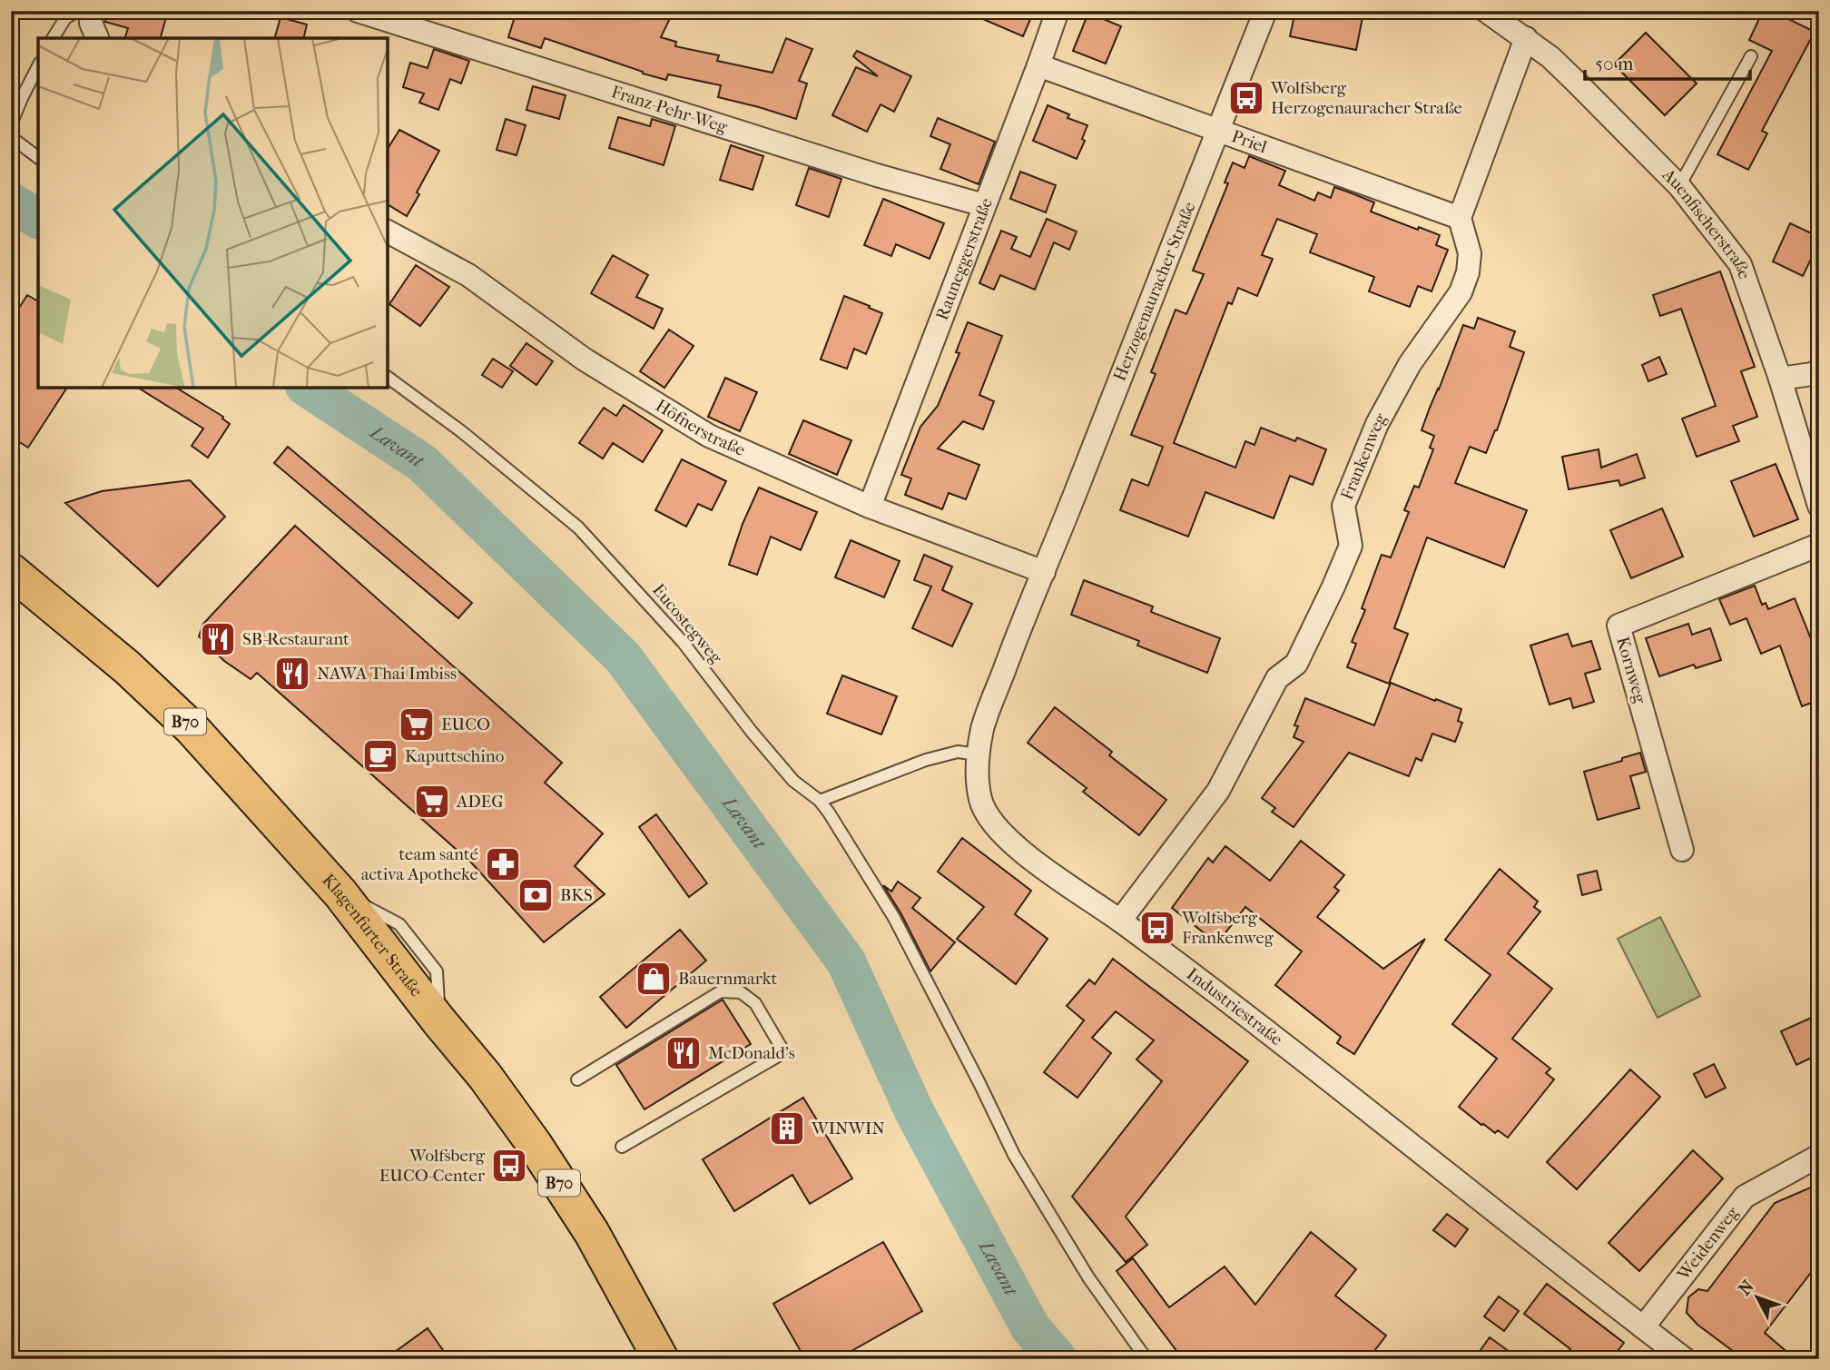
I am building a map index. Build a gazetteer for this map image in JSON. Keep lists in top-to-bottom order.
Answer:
{
  "streets": {
    "main road": ["B70", "Klagenfurter Straße"],
    "street": [
      "Franz-Pehr-Weg",
      "Priel",
      "Auenfischerstraße",
      "Rauneggerstraße",
      "Herzogenauracher Straße",
      "Höfnerstraße",
      "Frankenweg",
      "Kornweg",
      "Industriestraße",
      "Weidenweg"
    ],
    "lane": ["Eucostegweg"]
  },
  "crossings": [
    ["Franz-Pehr-Weg", "Rauneggerstraße"],
    ["Priel", "Rauneggerstraße"],
    ["Priel", "Herzogenauracher Straße"],
    ["Priel", "Frankenweg"],
    ["Rauneggerstraße", "Höfnerstraße"],
    ["Herzogenauracher Straße", "Höfnerstraße"],
    ["Herzogenauracher Straße", "Industriestraße"],
    ["Höfnerstraße", "Industriestraße"],
    ["Frankenweg", "Industriestraße"],
    ["Industriestraße", "Weidenweg"]
  ],
  "water": ["Lavant"],
  "places": {
    "bus stop": ["Wolfsberg Herzogenauracher Straße", "Wolfsberg Frankenweg", "Wolfsberg EUCO-Center"],
    "restaurant": ["SB-Restaurant", "NAWA Thai Imbiss", "McDonald's"],
    "supermarket": ["EUCO", "ADEG"],
    "cafe": ["Kaputtschino"],
    "pharmacy": ["team santé activa Apotheke"],
    "bank": ["BKS"],
    "shop": ["Bauernmarkt"],
    "building": ["WINWIN"]
  },
  "scale_bar": "50 m",
  "north": "top left"
}
